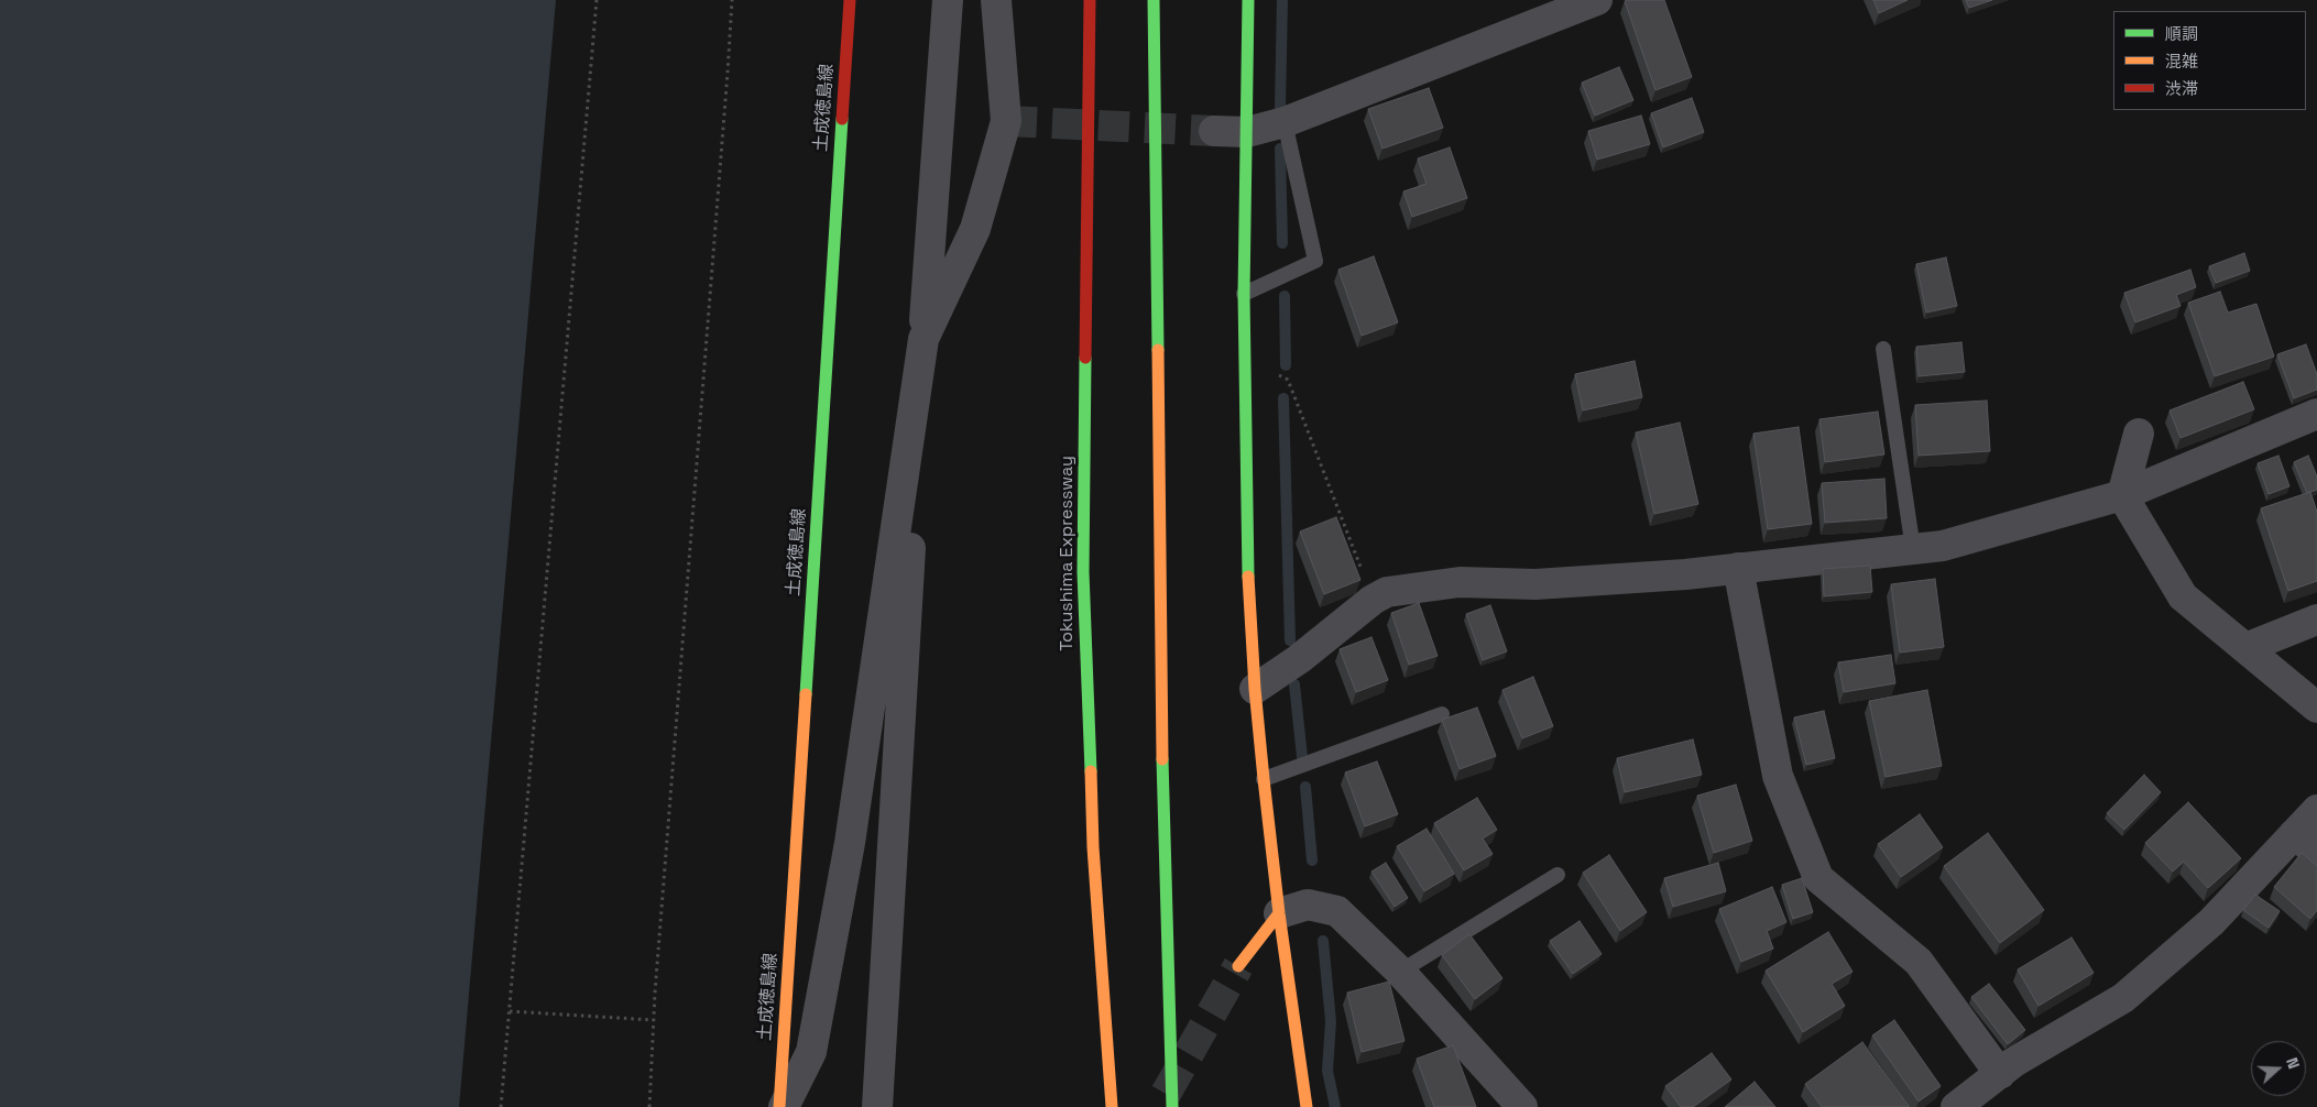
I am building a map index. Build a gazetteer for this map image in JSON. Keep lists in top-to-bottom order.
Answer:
{
  "streets": {
    "main road": ["土成徳島線", "Tokushima Expressway"]
  },
  "legend": ["順調", "混雑", "渋滞"],
  "north": "right"
}
